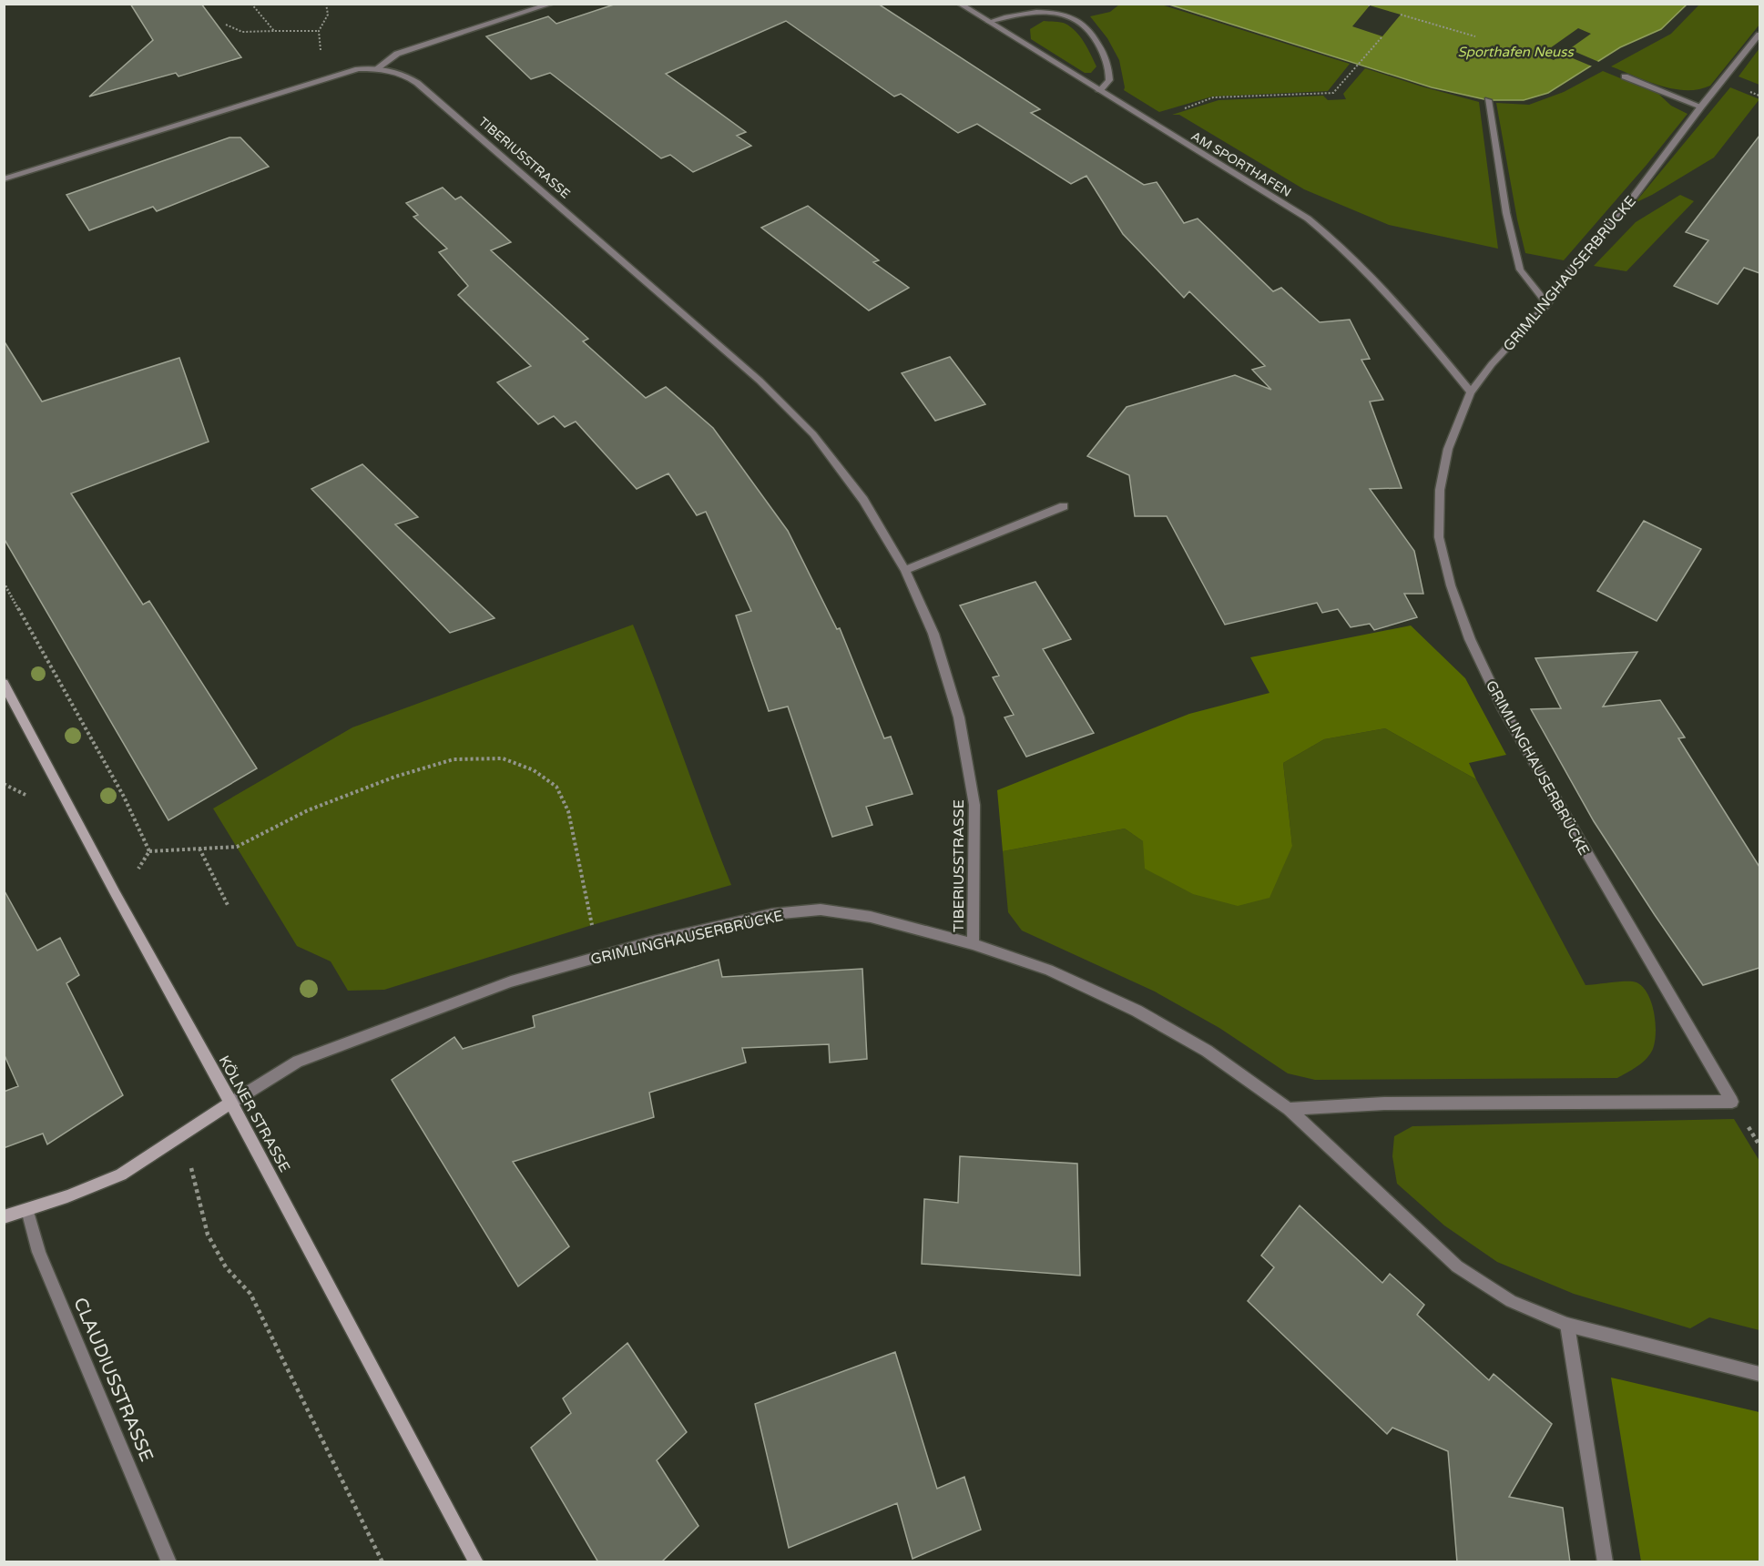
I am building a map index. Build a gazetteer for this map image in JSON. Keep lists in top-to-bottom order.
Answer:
{
  "streets": {
    "main road": ["KÖLNER STRASSE"],
    "street": [
      "TIBERIUSSTRASSE",
      "AM SPORTHAFEN",
      "GRIMLINGHAUSERBRÜCKE",
      "CLAUDIUSSTRASSE"
    ]
  },
  "crossings": [
    ["TIBERIUSSTRASSE", "GRIMLINGHAUSERBRÜCKE"],
    ["AM SPORTHAFEN", "GRIMLINGHAUSERBRÜCKE"],
    ["GRIMLINGHAUSERBRÜCKE", "KÖLNER STRASSE"]
  ],
  "water": ["Sporthafen Neuss"]
}
